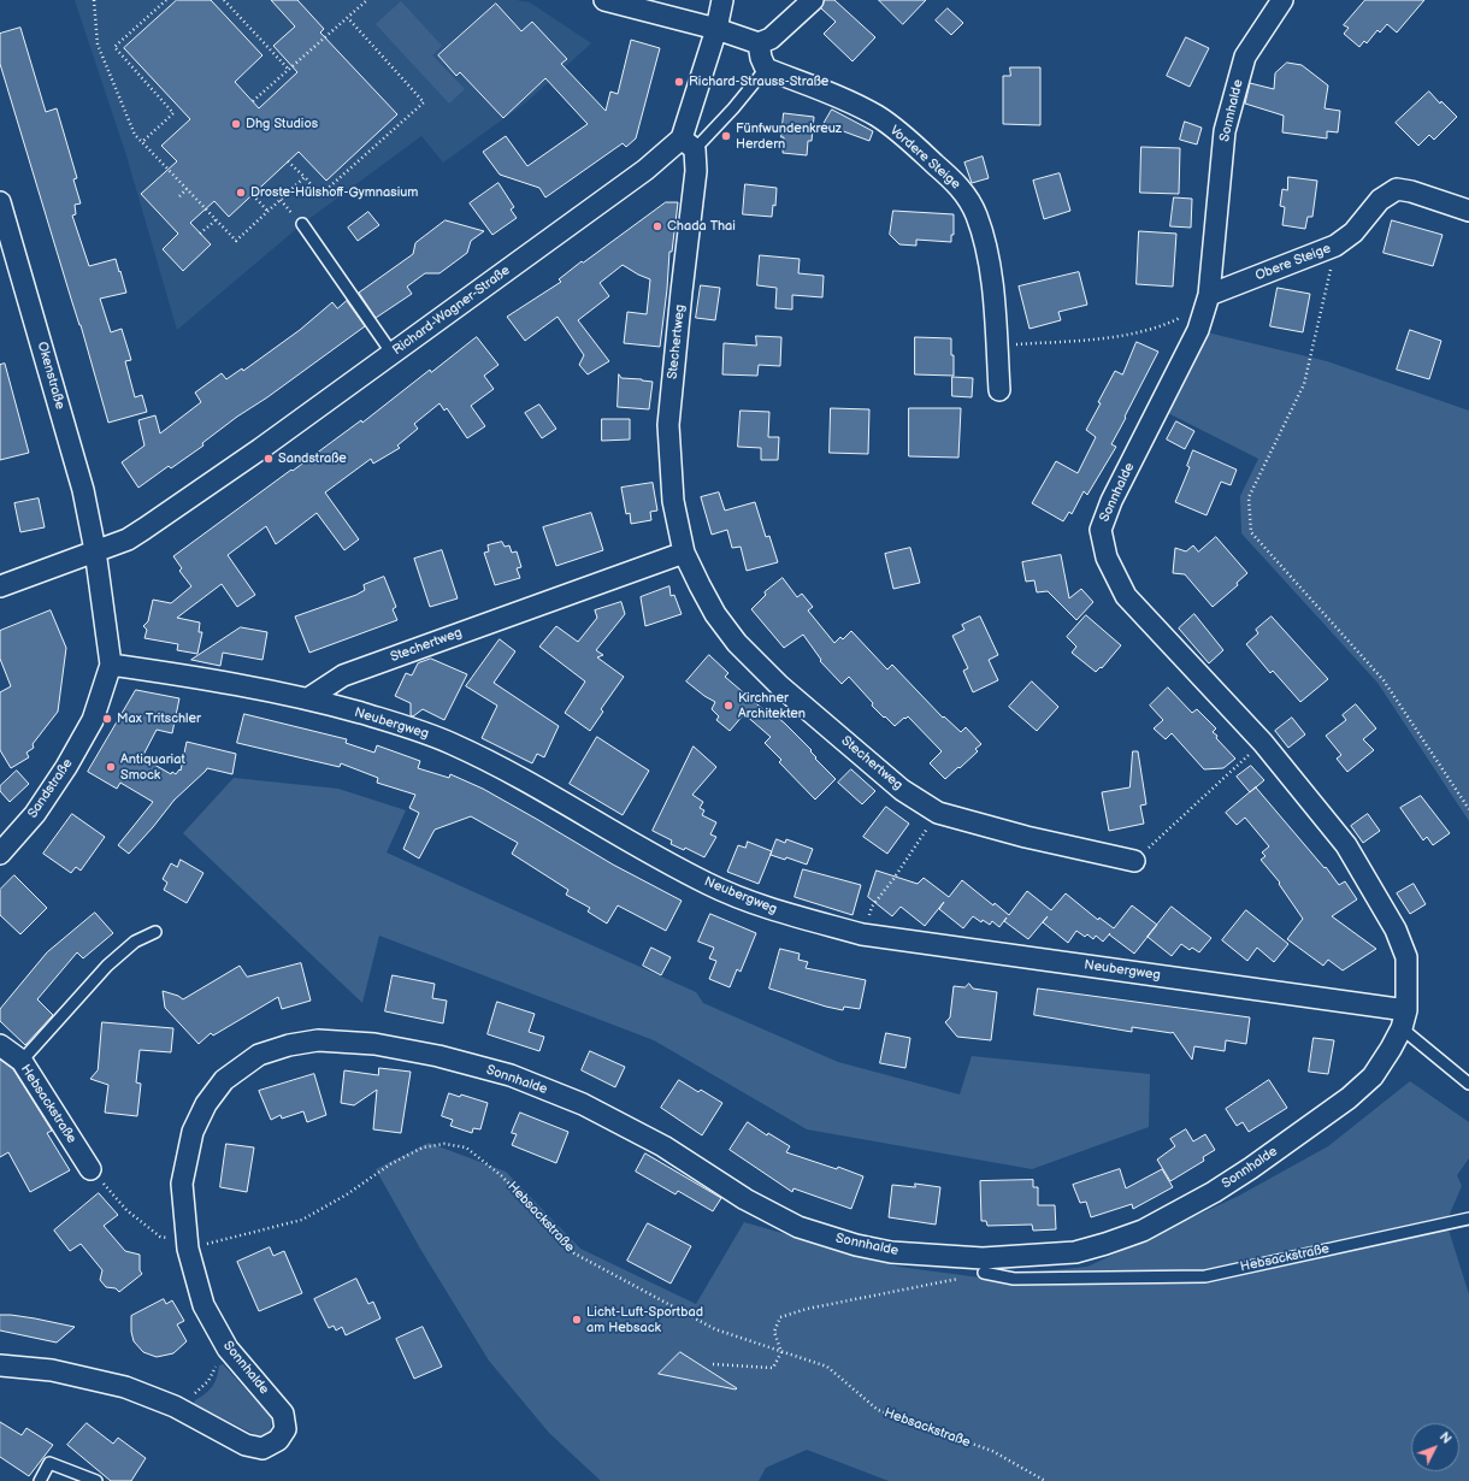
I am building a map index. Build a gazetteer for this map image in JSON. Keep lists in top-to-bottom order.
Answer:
{
  "streets": {
    "street": [
      "Sonnhalde",
      "Vordere Steige",
      "Obere Steige",
      "Richard-Wagner-Straße",
      "Stechertweg",
      "Okenstraße",
      "Neubergweg",
      "Sandstraße",
      "Hebsackstraße"
    ]
  },
  "crossings": [
    ["Sonnhalde", "Obere Steige"],
    ["Sonnhalde", "Neubergweg"],
    ["Sonnhalde", "Hebsackstraße"],
    ["Richard-Wagner-Straße", "Stechertweg"],
    ["Richard-Wagner-Straße", "Okenstraße"],
    ["Richard-Wagner-Straße", "Sandstraße"],
    ["Stechertweg", "Neubergweg"],
    ["Okenstraße", "Sandstraße"],
    ["Neubergweg", "Sandstraße"]
  ],
  "places": [
    "Richard-Strauss-Straße",
    "Dhg Studios",
    "Fünfwundenkreuz Herdern",
    "Droste-Hülshoff-Gymnasium",
    "Chada Thai",
    "Sandstraße",
    "Kirchner Architekten",
    "Max Tritschler",
    "Antiquariat Smock",
    "Licht-Luft-Sportbad am Hebsack"
  ],
  "north": "top right"
}
